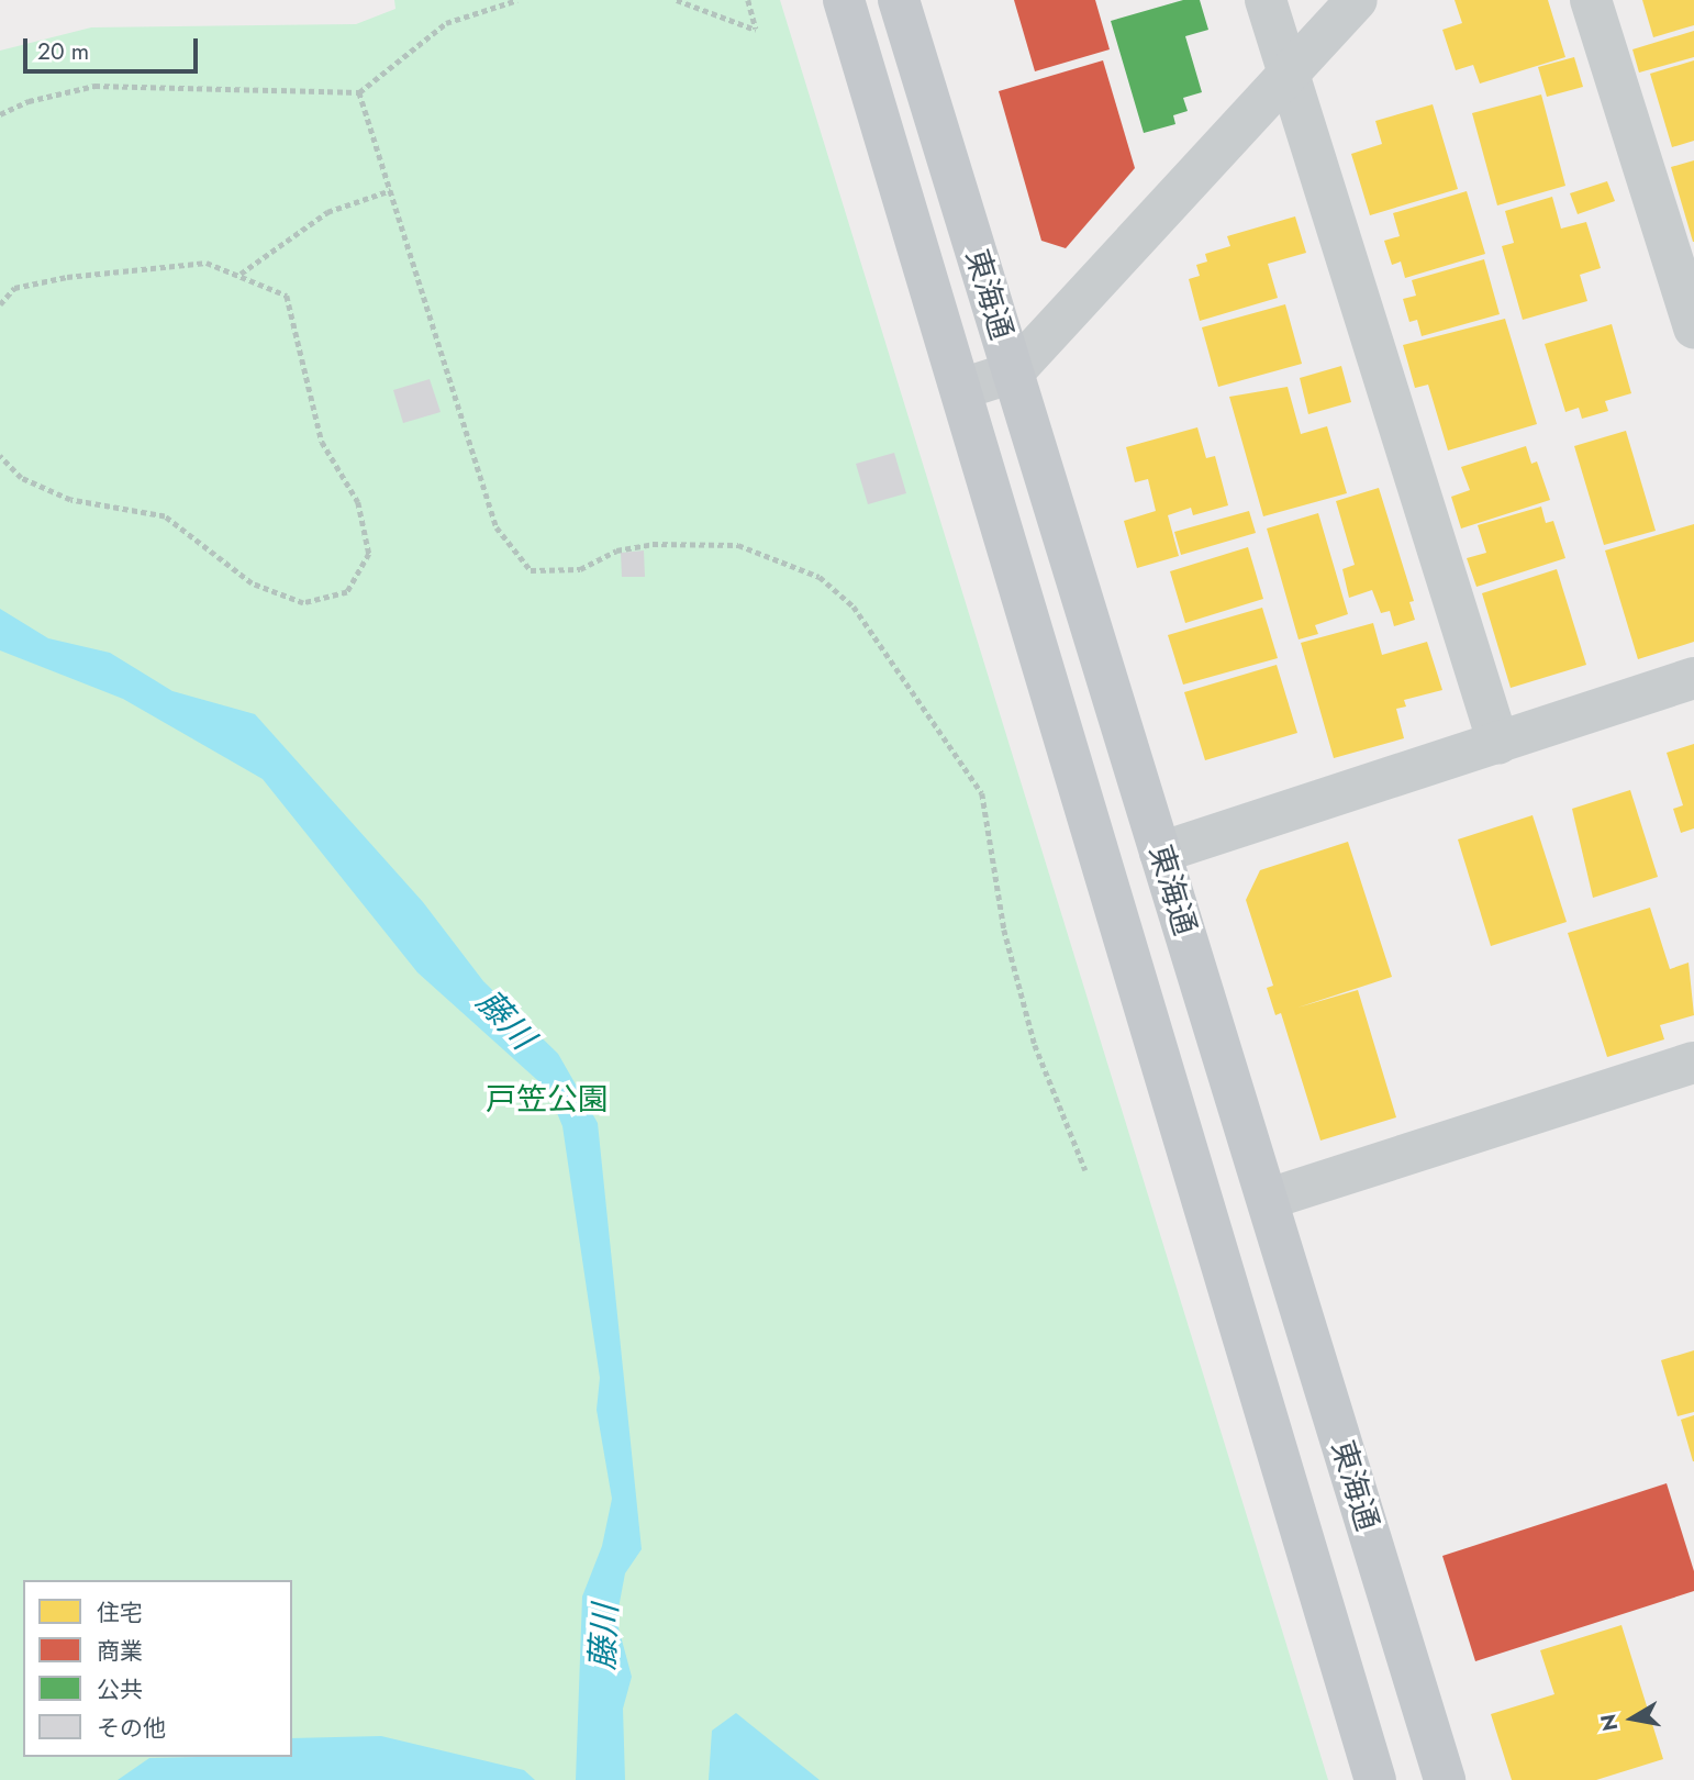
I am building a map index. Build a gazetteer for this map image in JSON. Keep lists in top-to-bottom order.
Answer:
{
  "streets": {
    "main road": ["東海通"]
  },
  "water": ["藤川"],
  "parks": ["戸笠公園"],
  "legend": [
    "住宅",
    "商業",
    "公共",
    "その他"
  ],
  "scale_bar": "20 m",
  "north": "left"
}
